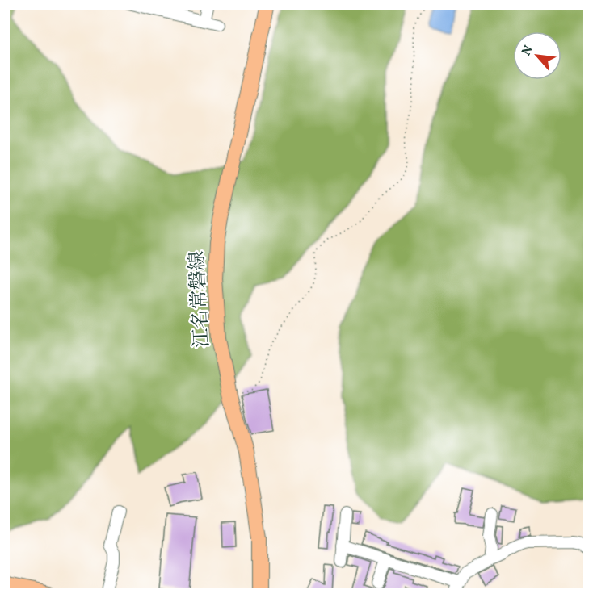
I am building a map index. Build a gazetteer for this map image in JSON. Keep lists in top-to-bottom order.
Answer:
{
  "streets": {
    "main road": ["江名常磐線"]
  },
  "north": "top left"
}
